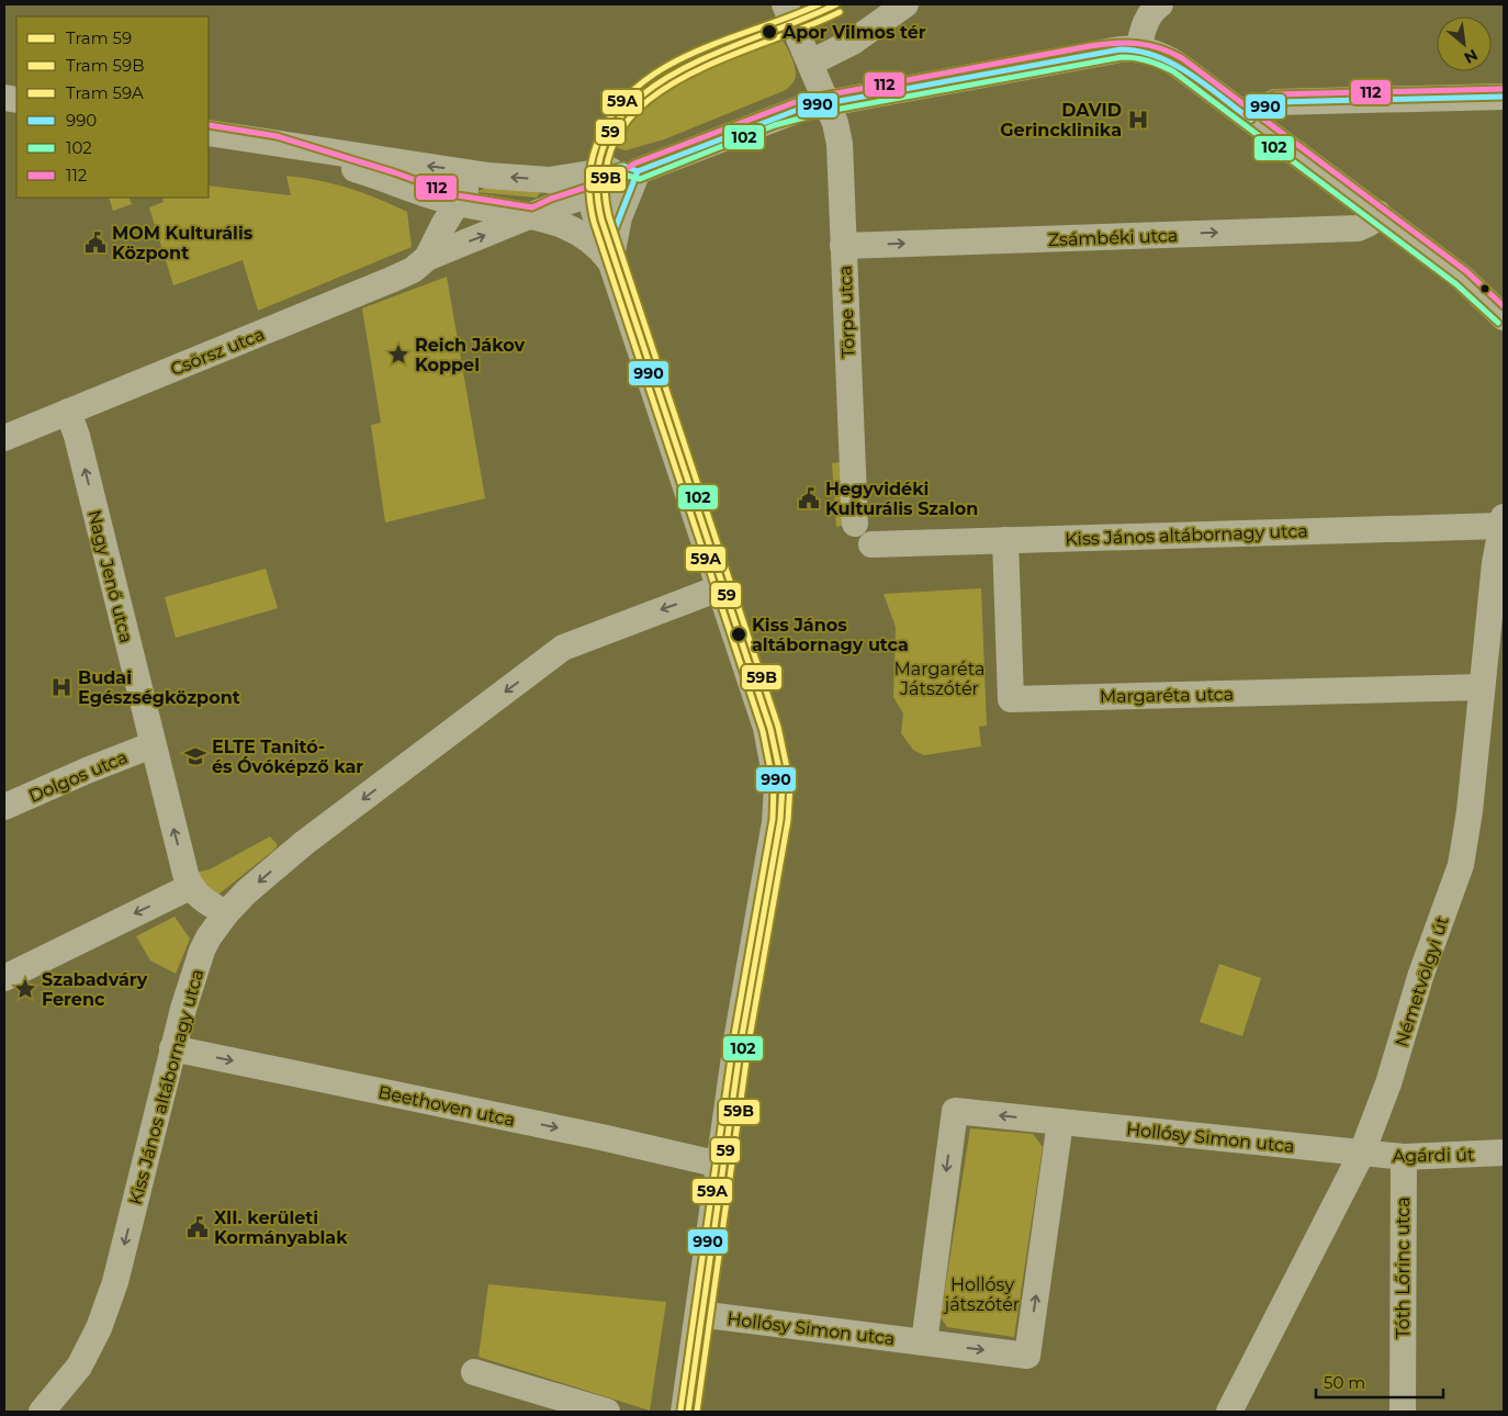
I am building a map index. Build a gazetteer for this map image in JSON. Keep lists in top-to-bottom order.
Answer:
{
  "streets": {
    "street": [
      "Zsámbéki utca",
      "Törpe utca",
      "Csörsz utca",
      "Kiss János altábornagy utca",
      "Nagy Jenő utca",
      "Margaréta utca",
      "Dolgos utca",
      "Németvölgyi út",
      "Beethoven utca",
      "Hollósy Simon utca",
      "Agárdi út",
      "Tóth Lőrinc utca"
    ]
  },
  "crossings": [
    ["Zsámbéki utca", "Törpe utca"],
    ["Csörsz utca", "Nagy Jenő utca"],
    ["Kiss János altábornagy utca", "Margaréta utca"],
    ["Kiss János altábornagy utca", "Németvölgyi út"],
    ["Kiss János altábornagy utca", "Beethoven utca"],
    ["Nagy Jenő utca", "Dolgos utca"],
    ["Margaréta utca", "Németvölgyi út"],
    ["Németvölgyi út", "Hollósy Simon utca"],
    ["Németvölgyi út", "Agárdi út"],
    ["Hollósy Simon utca", "Agárdi út"],
    ["Agárdi út", "Tóth Lőrinc utca"]
  ],
  "one_way": ["Kiss János altábornagy utca", "Nagy Jenő utca", "Beethoven utca"],
  "parks": ["Margaréta Játszótér", "Hollósy játszótér"],
  "places": {
    "other": ["Apor Vilmos tér", "Kiss János altábornagy utca"],
    "hospital": ["DAVID Gerincklinika", "Budai Egészségközpont"],
    "public building": ["MOM Kulturális Központ", "Hegyvidéki Kulturális Szalon", "XII. kerületi Kormányablak"],
    "place": ["Reich Jákov Koppel", "Szabadváry Ferenc"],
    "school or university": ["ELTE Tanitó- és Óvóképző kar"]
  },
  "lines": [
    "tram line 59",
    "tram line 59A",
    "tram line 59B",
    "transit line 112",
    "transit line 990",
    "transit line 102"
  ],
  "legend": [
    "Tram 59",
    "Tram 59B",
    "Tram 59A",
    "990",
    "102",
    "112"
  ],
  "scale_bar": "50 m",
  "north": "bottom right"
}
